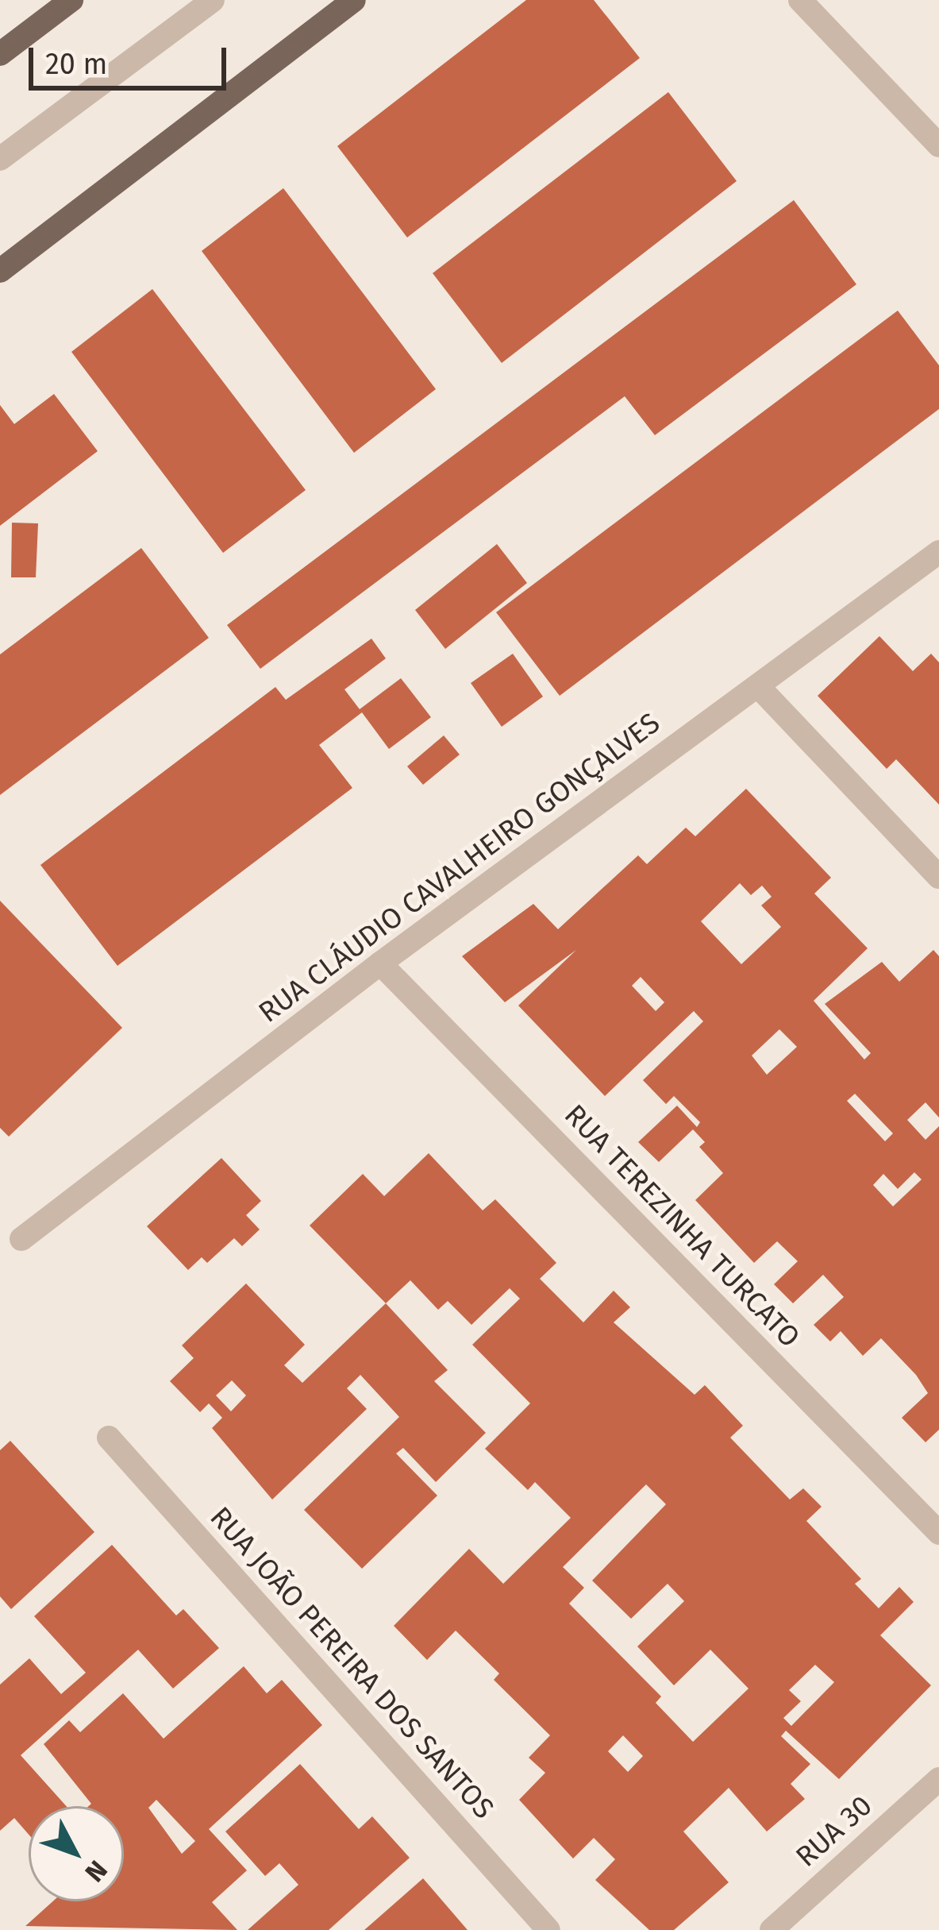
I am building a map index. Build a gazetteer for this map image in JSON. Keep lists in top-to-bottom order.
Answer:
{
  "streets": {
    "street": [
      "RUA CLÁUDIO CAVALHEIRO GONÇALVES",
      "RUA TEREZINHA TURCATO",
      "RUA JOÃO PEREIRA DOS SANTOS",
      "RUA 30"
    ]
  },
  "crossings": [
    ["RUA CLÁUDIO CAVALHEIRO GONÇALVES", "RUA TEREZINHA TURCATO"]
  ],
  "scale_bar": "20 m",
  "north": "bottom right"
}
